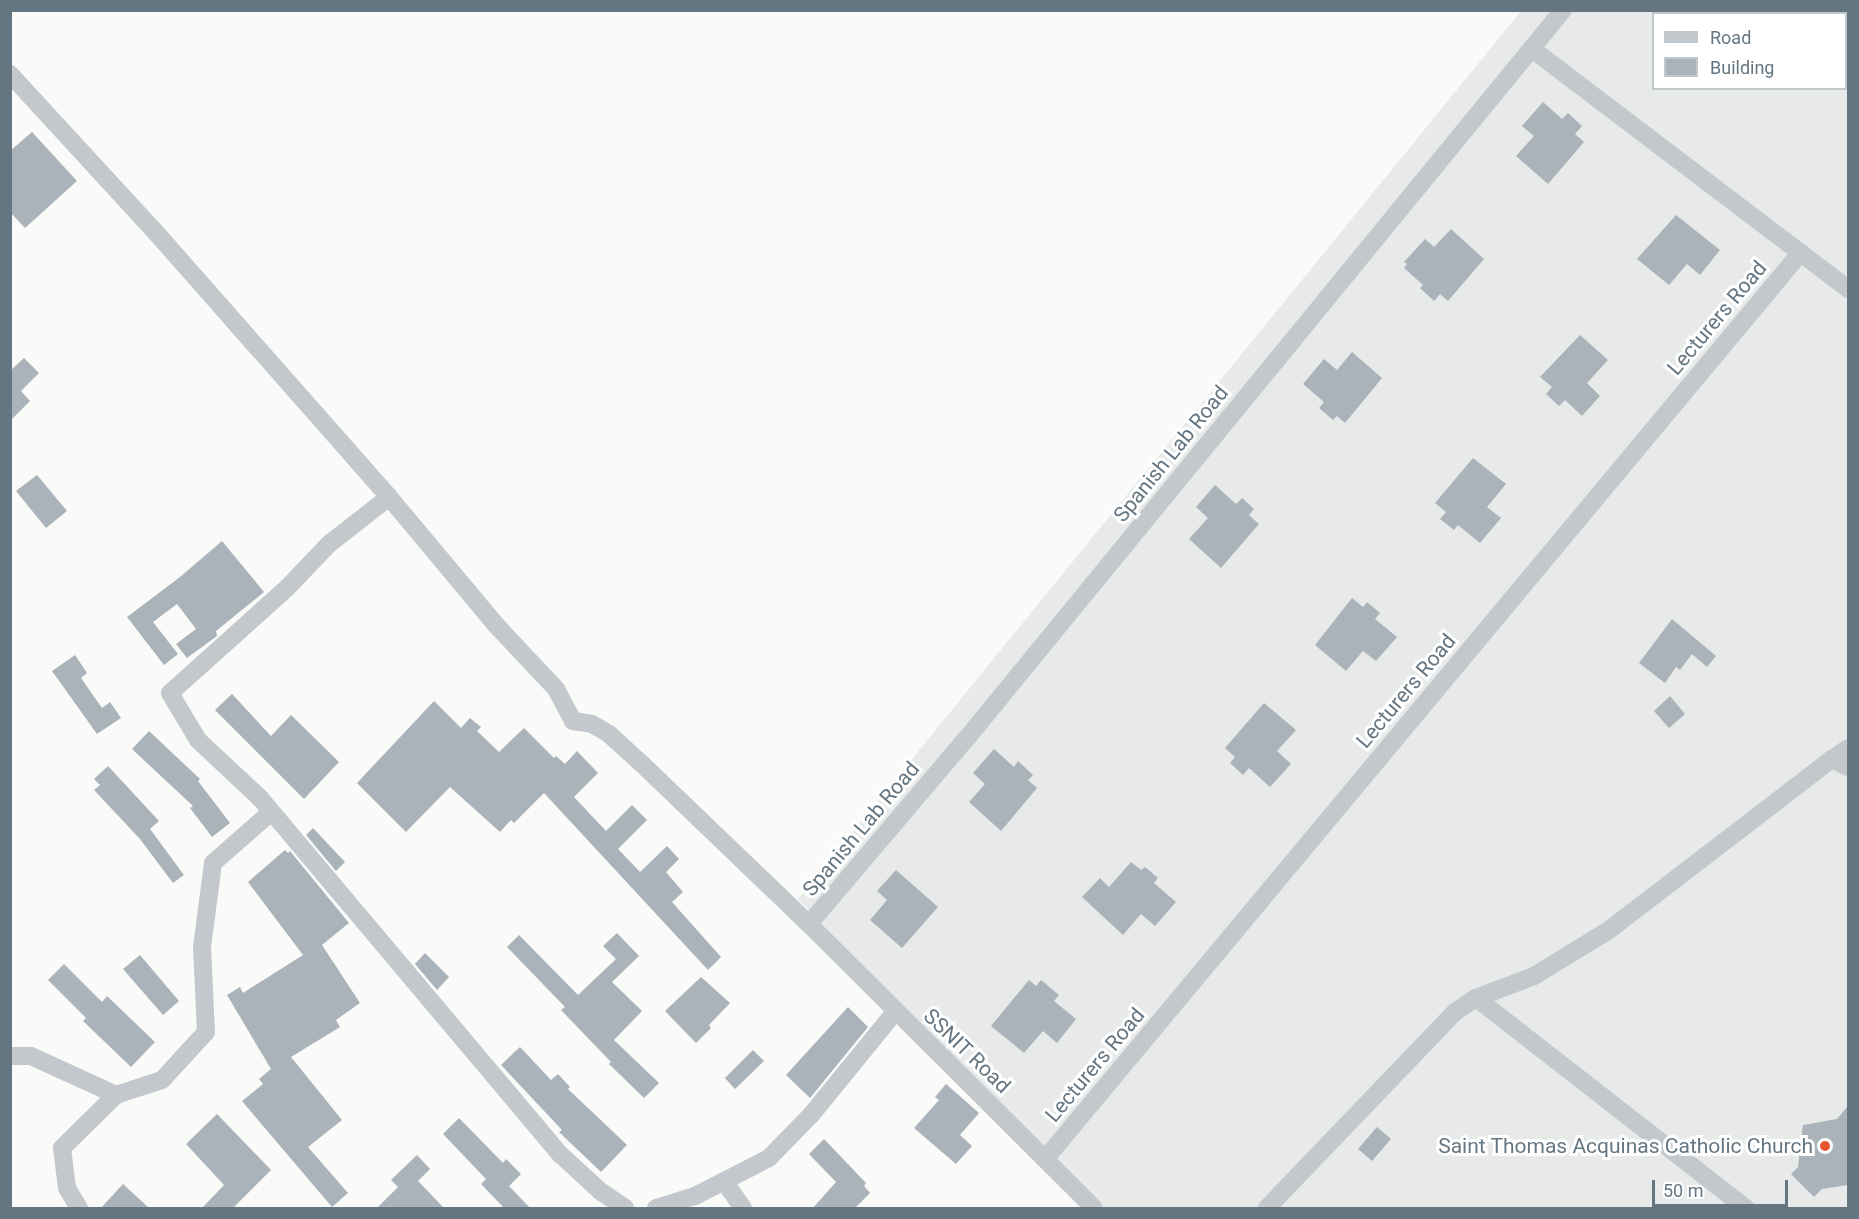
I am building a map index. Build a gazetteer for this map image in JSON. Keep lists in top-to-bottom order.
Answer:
{
  "streets": {
    "street": ["Lecturers Road", "Spanish Lab Road", "SSNIT Road"]
  },
  "crossings": [
    ["Lecturers Road", "SSNIT Road"],
    ["Spanish Lab Road", "SSNIT Road"]
  ],
  "places": ["Saint Thomas Acquinas Catholic Church"],
  "legend": ["Road", "Building"],
  "scale_bar": "50 m"
}
